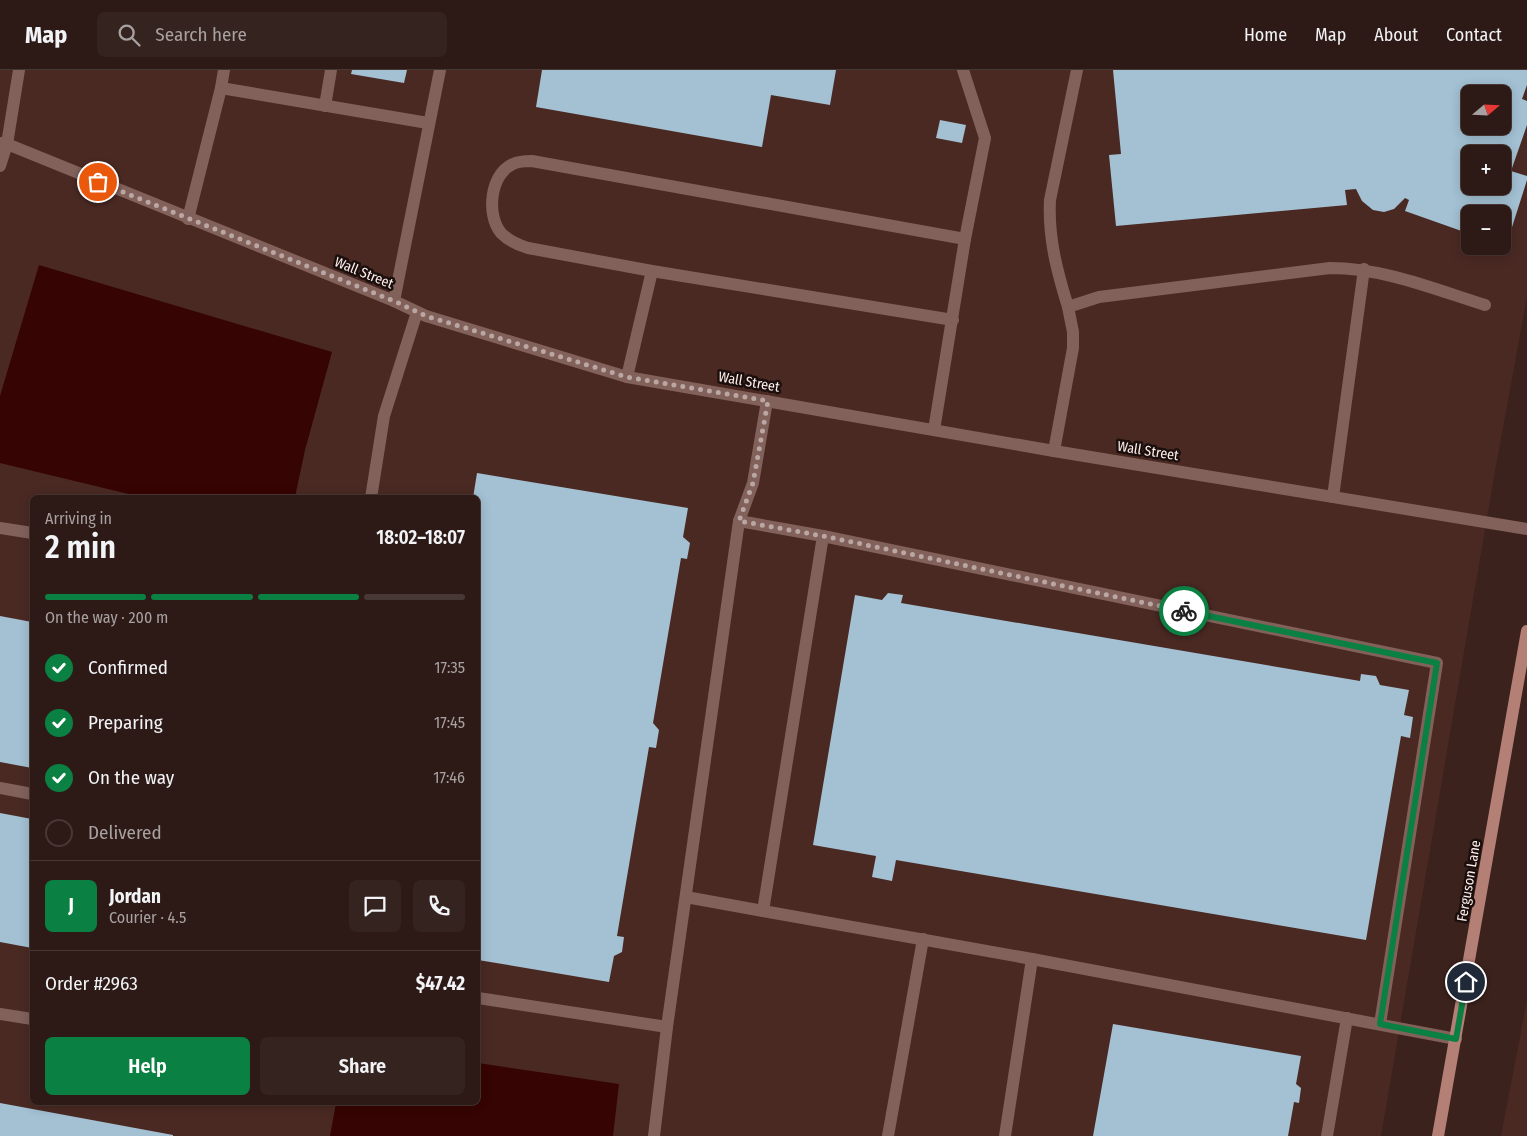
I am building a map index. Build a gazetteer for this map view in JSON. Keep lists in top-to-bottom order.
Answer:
{
  "streets": {
    "street": ["Wall Street", "Ferguson Lane"]
  },
  "north": "right",
  "page": {
    "header": "Map",
    "search": "Search here",
    "nav": [
      "Home",
      "Map",
      "About",
      "Contact"
    ],
    "map_buttons": ["+", "−"],
    "heading": ["2 min", "Arriving in", "18:02–18:07"],
    "panel": [
      "Jordan",
      "Courier · 4.5",
      "Order #2963",
      "$47.42"
    ],
    "bar": "On the way · 200 m",
    "list": [
      ["Confirmed", "17:35"],
      ["Preparing", "17:45"],
      ["On the way", "17:46"],
      "Delivered"
    ],
    "round": "J",
    "buttons": ["Help", "Share"]
  }
}
